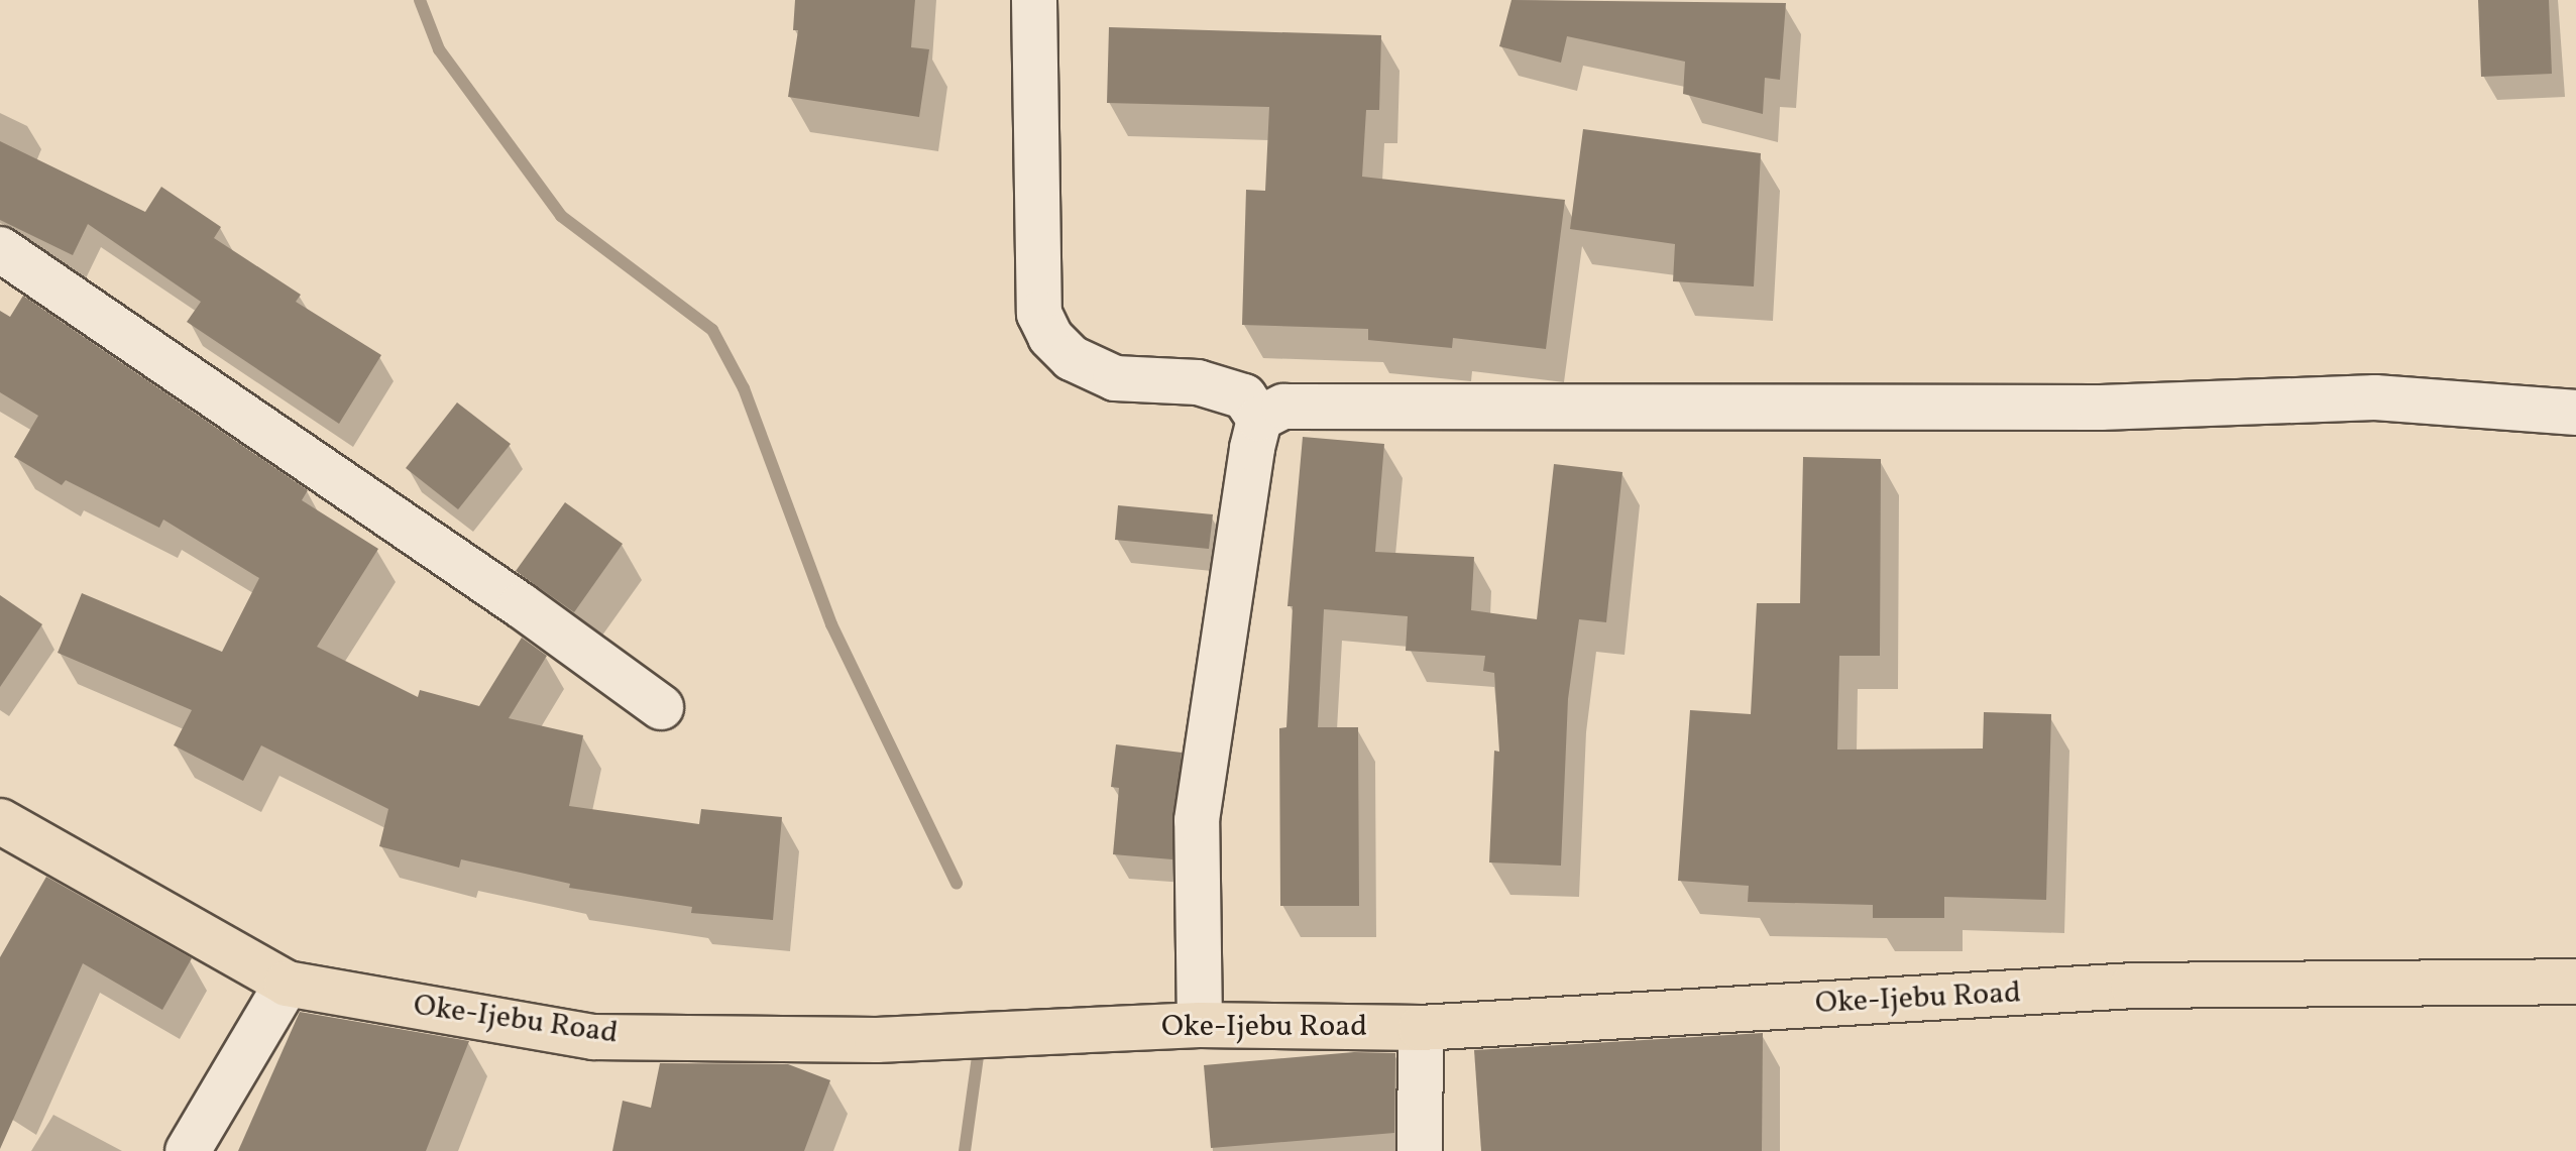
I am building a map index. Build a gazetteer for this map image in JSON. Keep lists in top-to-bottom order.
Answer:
{
  "streets": {
    "main road": ["Oke-Ijebu Road"]
  }
}
